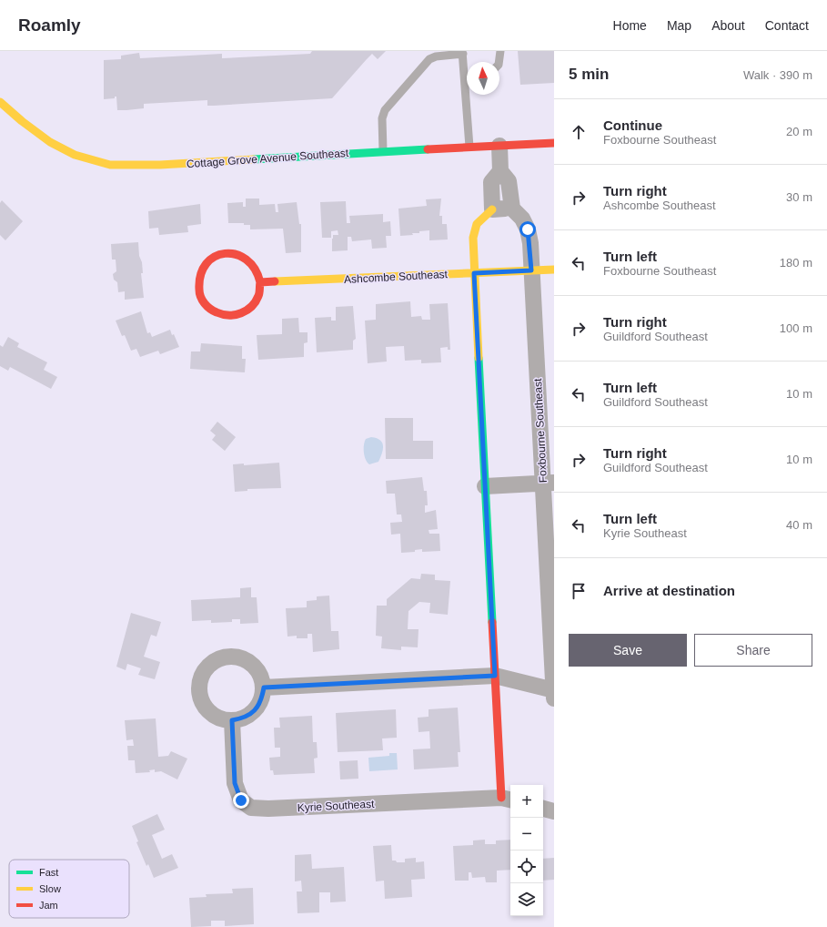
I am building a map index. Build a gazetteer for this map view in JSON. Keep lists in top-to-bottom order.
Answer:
{
  "streets": {
    "street": [
      "Cottage Grove Avenue Southeast",
      "Ashcombe Southeast",
      "Foxbourne Southeast",
      "Kyrie Southeast"
    ]
  },
  "crossings": [
    ["Ashcombe Southeast", "Foxbourne Southeast"]
  ],
  "legend": ["Fast", "Slow", "Jam"],
  "north": "top",
  "page": {
    "header": "Roamly",
    "nav": [
      "Home",
      "Map",
      "About",
      "Contact"
    ],
    "heading": ["5 min", "Walk · 390 m"],
    "list": [
      ["Continue", "Foxbourne Southeast", "20 m"],
      ["Turn right", "Ashcombe Southeast", "30 m"],
      ["Turn left", "Foxbourne Southeast", "180 m"],
      ["Turn right", "Guildford Southeast", "100 m"],
      ["Turn left", "Guildford Southeast", "10 m"],
      ["Turn right", "Guildford Southeast", "10 m"],
      ["Turn left", "Kyrie Southeast", "40 m"],
      "Arrive at destination"
    ],
    "buttons": ["Save", "Share"],
    "map_buttons": ["+", "−"]
  }
}
